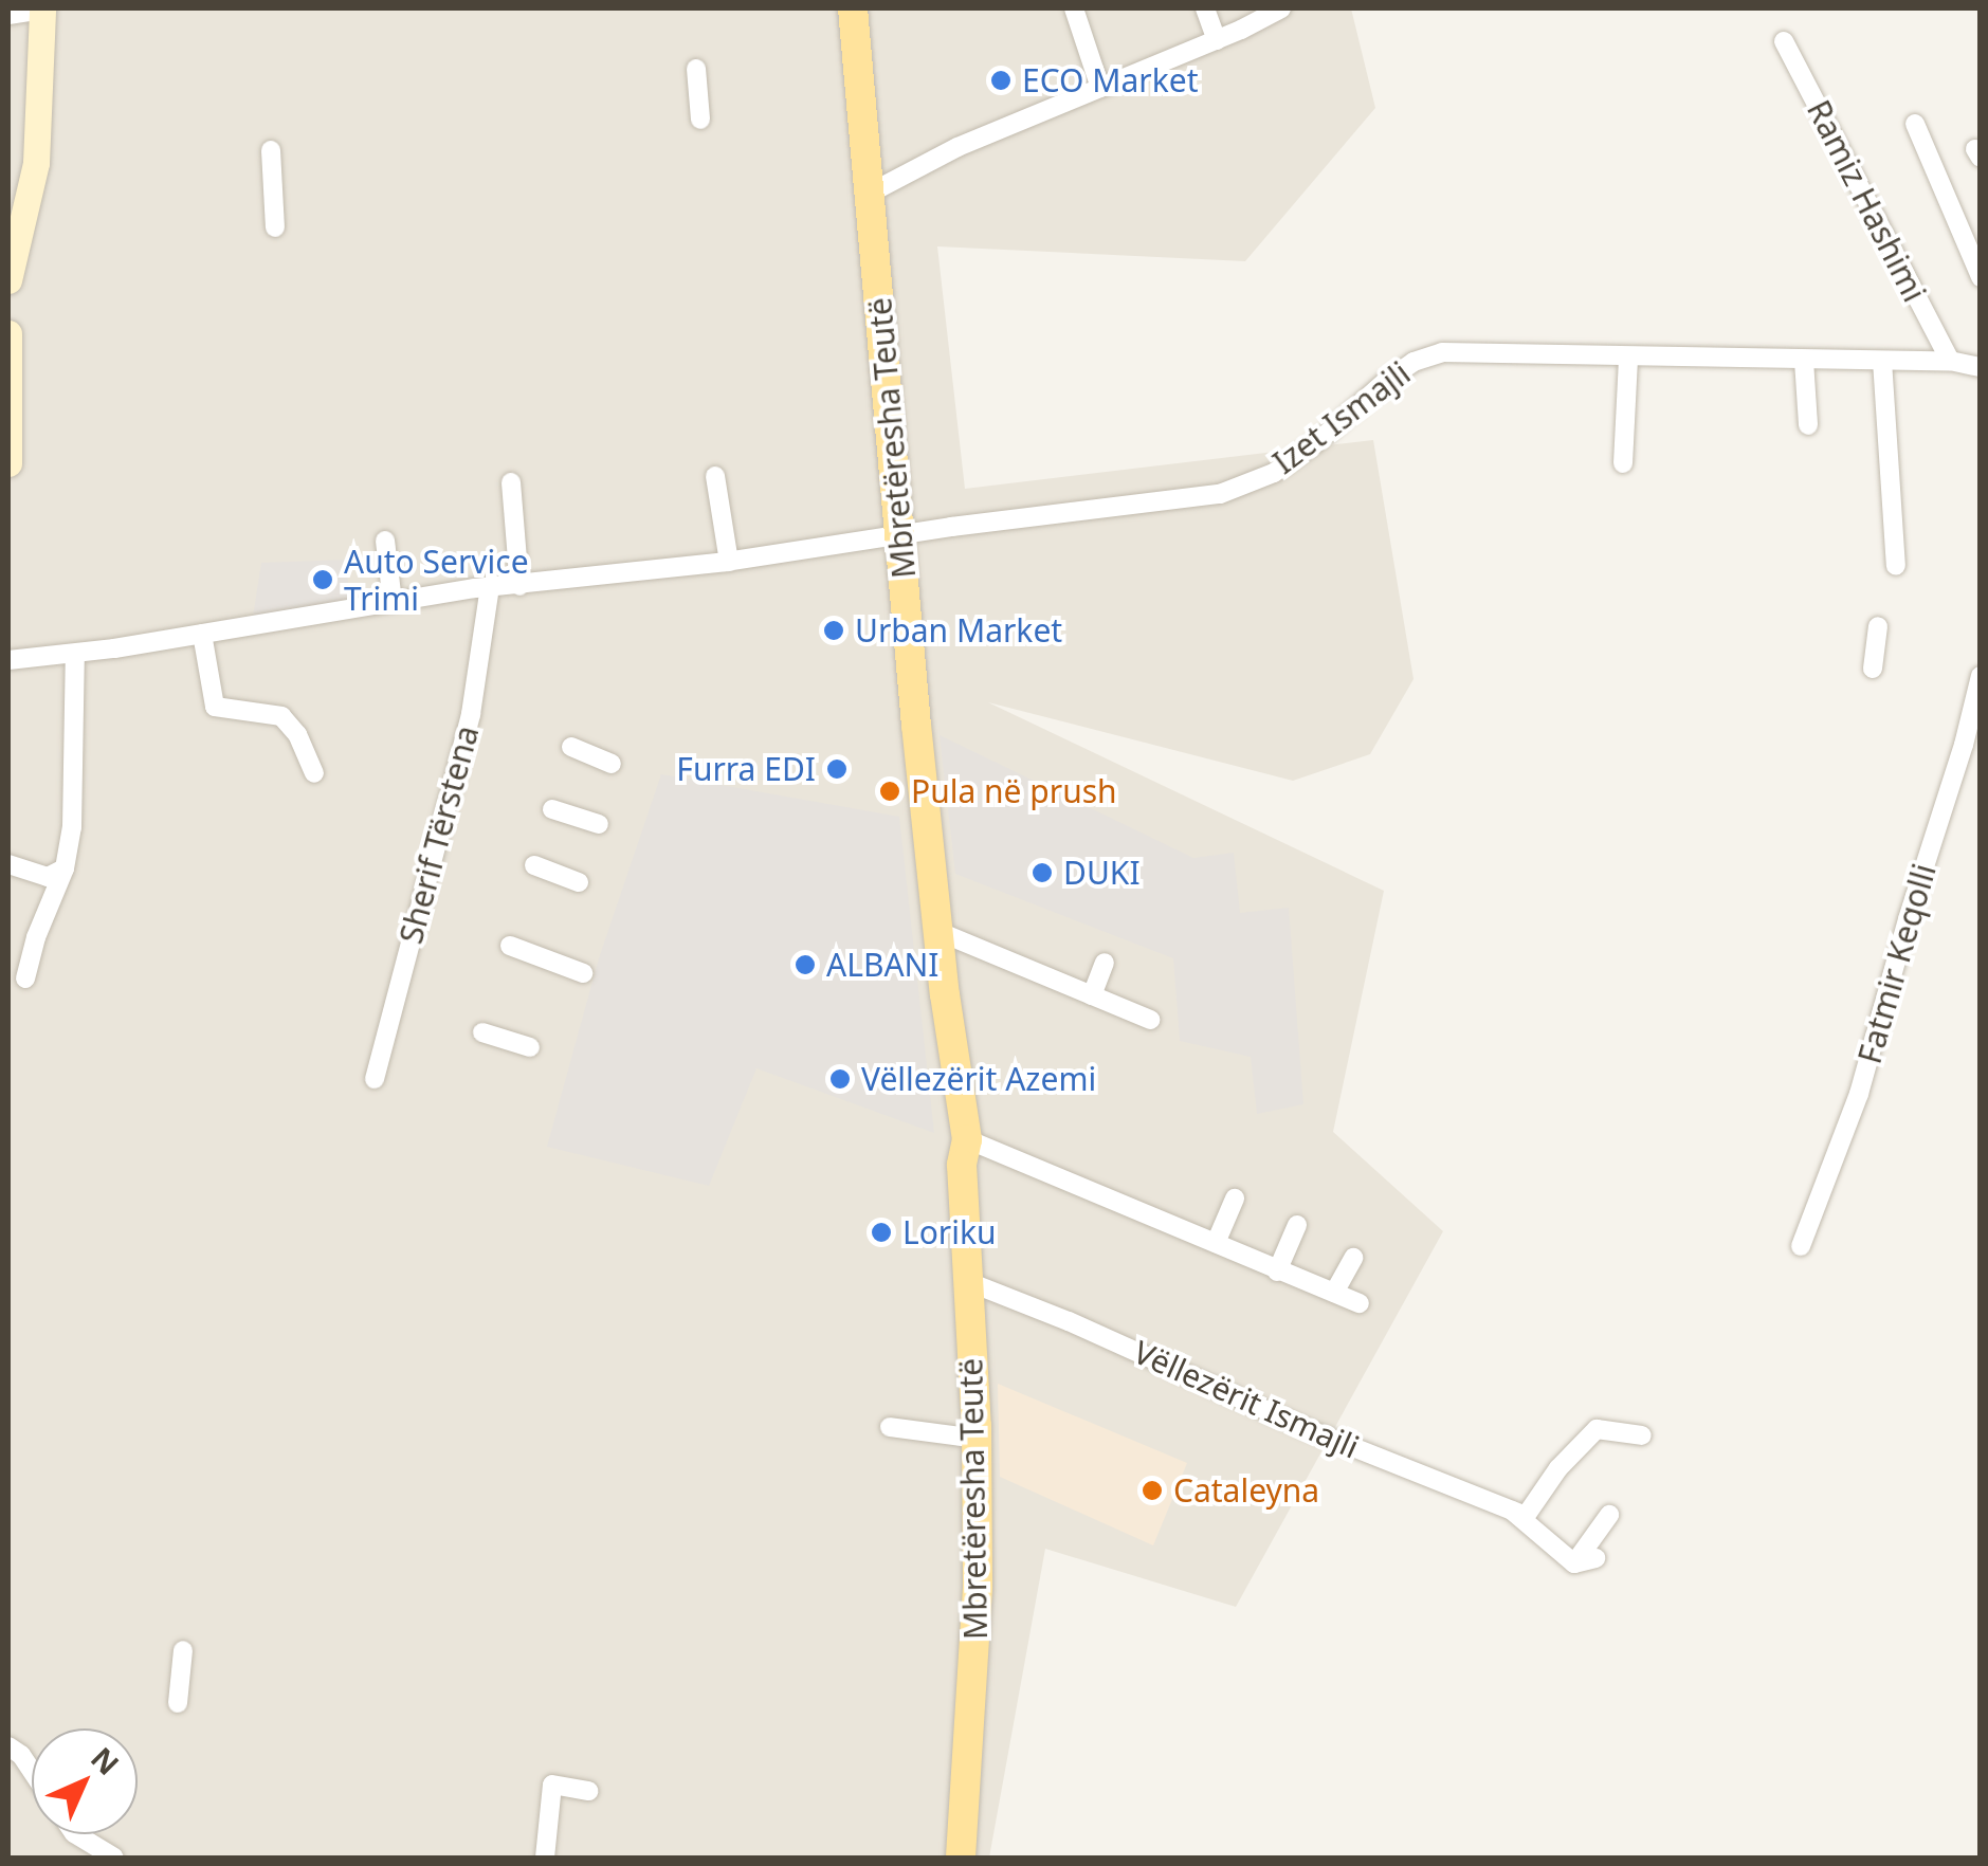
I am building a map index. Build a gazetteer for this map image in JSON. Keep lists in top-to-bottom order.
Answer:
{
  "streets": {
    "main road": ["Mbretëresha Teutë"],
    "street": [
      "Ramiz Hashimi",
      "Izet Ismajli",
      "Sherif Tërstena",
      "Fatmir Keqolli",
      "Vëllezërit Ismajli"
    ]
  },
  "crossings": [
    ["Ramiz Hashimi", "Izet Ismajli"],
    ["Izet Ismajli", "Mbretëresha Teutë"],
    ["Mbretëresha Teutë", "Vëllezërit Ismajli"]
  ],
  "places": [
    "ECO Market",
    "Auto Service Trimi",
    "Urban Market",
    "Furra EDI",
    "Pula në prush",
    "DUKI",
    "ALBANI",
    "Vëllezërit Azemi",
    "Loriku",
    "Cataleyna"
  ],
  "north": "top right"
}
